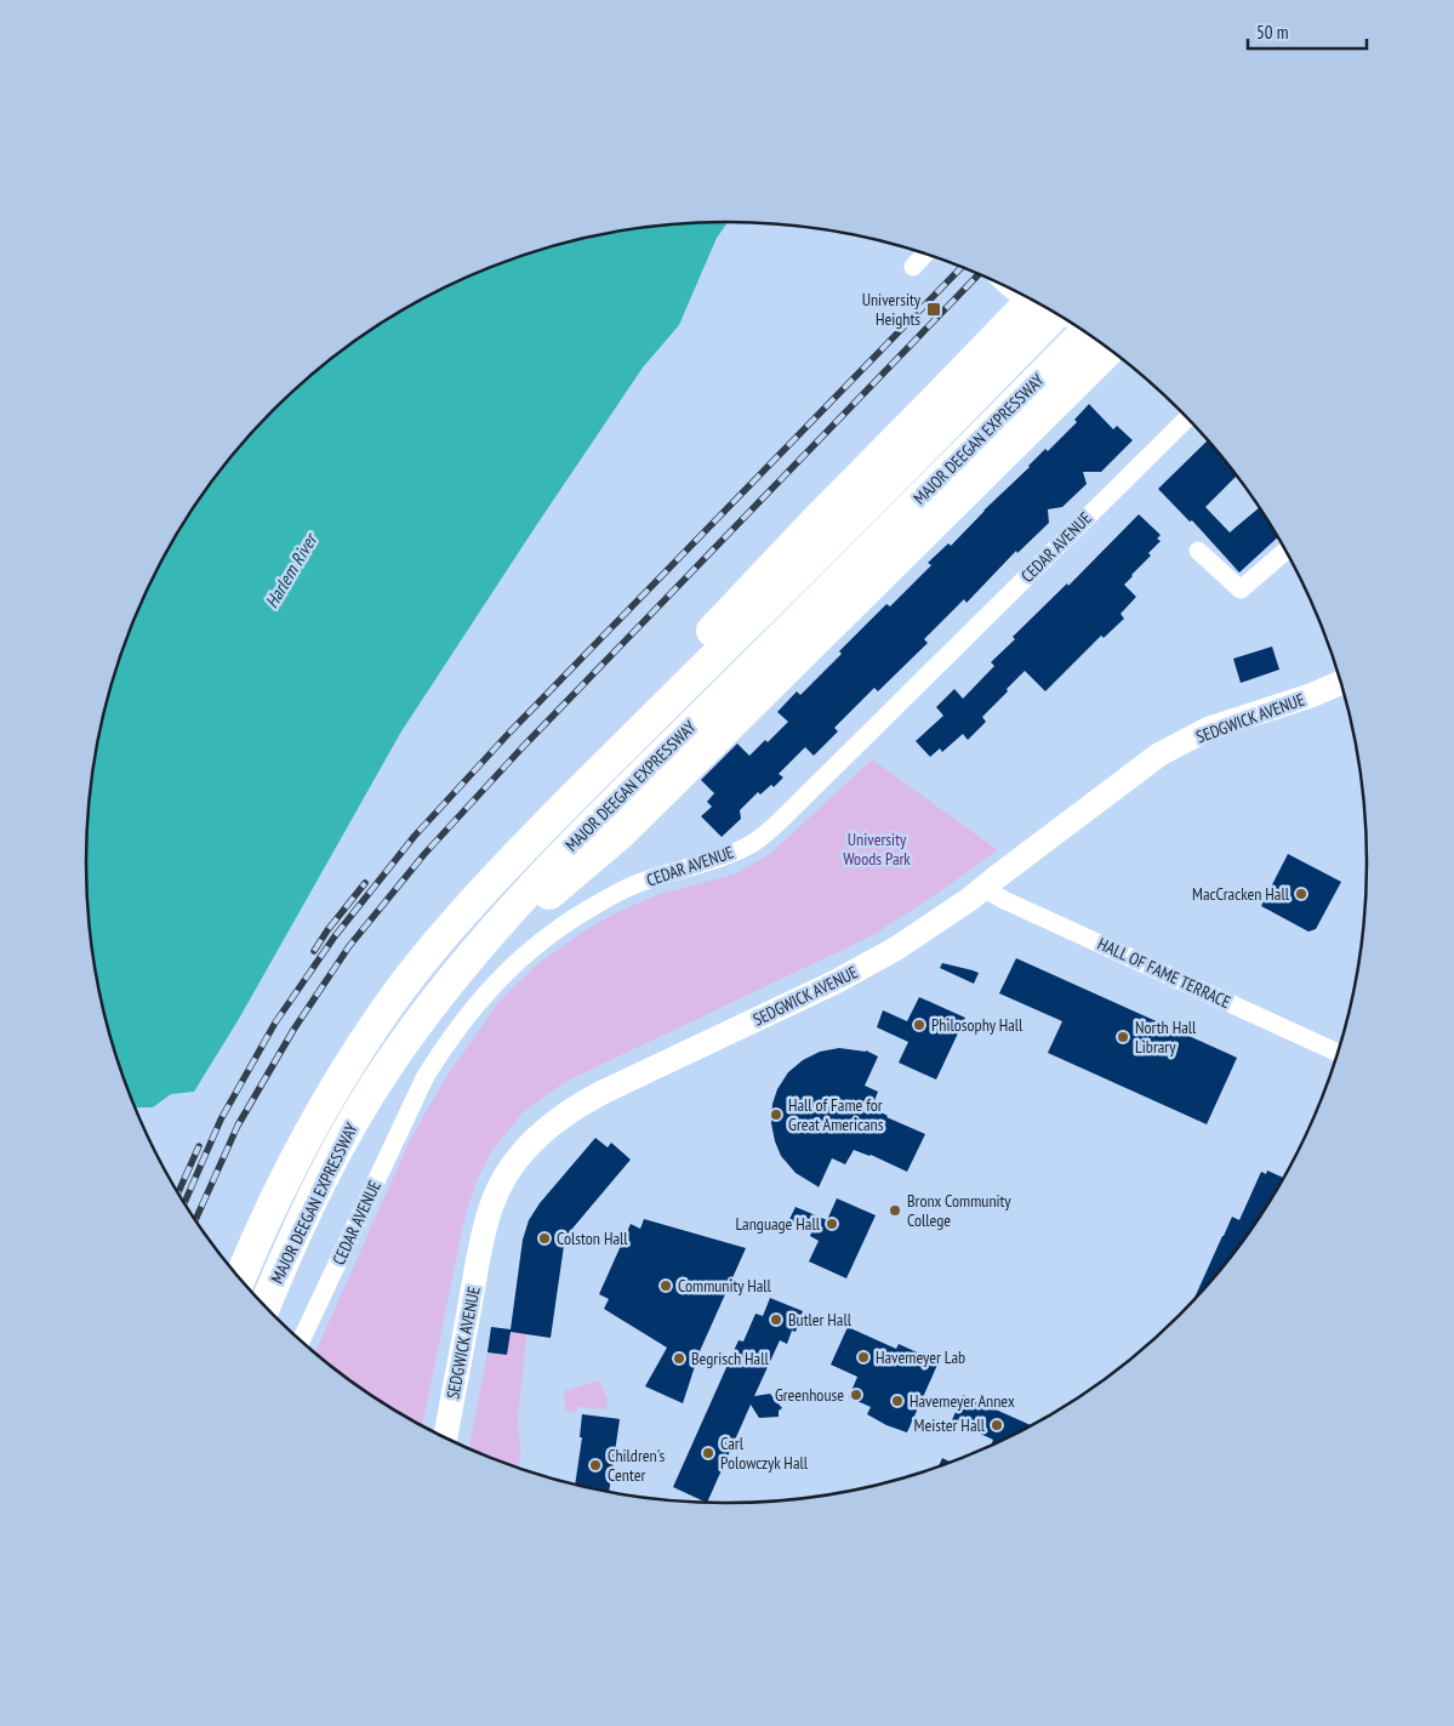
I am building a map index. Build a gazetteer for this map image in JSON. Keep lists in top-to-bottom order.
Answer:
{
  "streets": {
    "highway": ["MAJOR DEEGAN EXPRESSWAY"],
    "main road": ["SEDGWICK AVENUE"],
    "street": ["CEDAR AVENUE", "HALL OF FAME TERRACE"]
  },
  "crossings": [
    ["SEDGWICK AVENUE", "HALL OF FAME TERRACE"]
  ],
  "water": ["Harlem River"],
  "parks": ["University Woods Park"],
  "places": {
    "transit": ["University Heights"],
    "other": [
      "MacCracken Hall",
      "Philosophy Hall",
      "North Hall Library",
      "Hall of Fame for Great Americans",
      "Bronx Community College",
      "Language Hall",
      "Colston Hall",
      "Community Hall",
      "Butler Hall",
      "Havemeyer Lab",
      "Begrisch Hall",
      "Greenhouse",
      "Havemeyer Annex",
      "Meister Hall",
      "Carl Polowczyk Hall",
      "Children's Center"
    ]
  },
  "scale_bar": "50 m"
}
